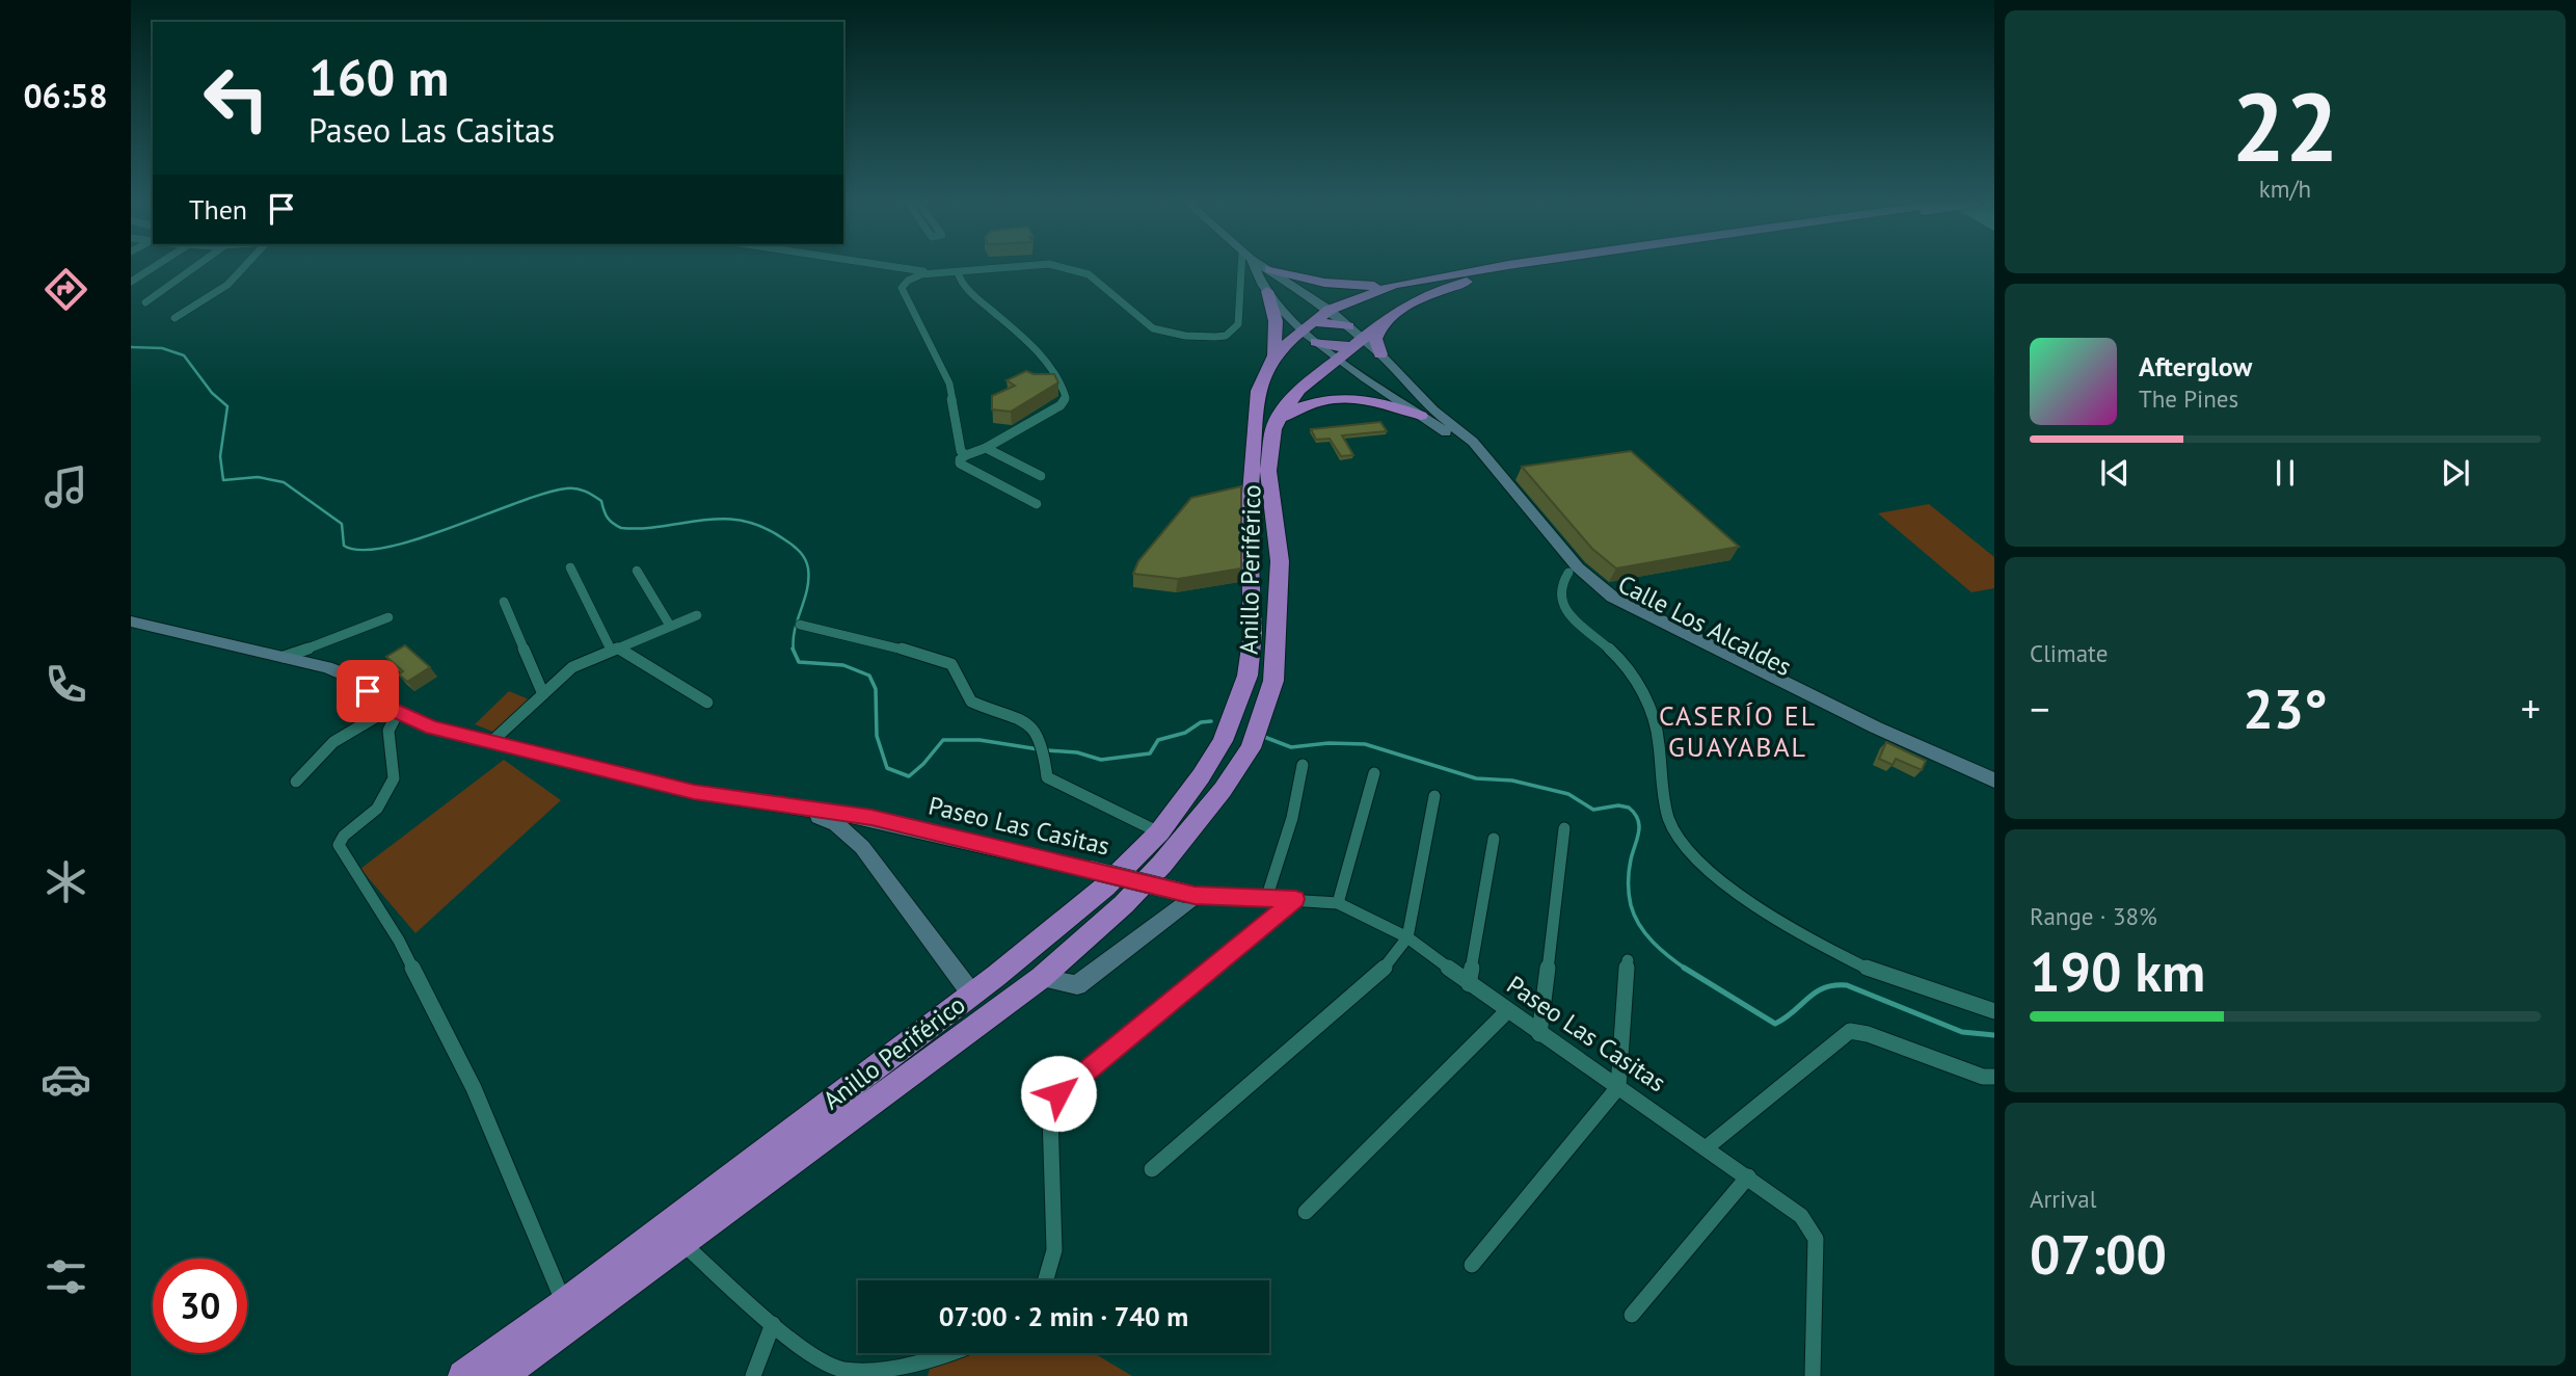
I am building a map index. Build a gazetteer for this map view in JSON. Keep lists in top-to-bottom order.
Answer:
{
  "streets": {
    "highway": ["Anillo Periférico"],
    "main road": ["Calle Los Alcaldes", "Paseo Las Casitas"]
  },
  "crossings": [
    ["Anillo Periférico", "Calle Los Alcaldes"]
  ],
  "districts": ["CASERÍO EL GUAYABAL"],
  "page": {
    "tabs": "06:58",
    "tile": [
      ["22", "km/h"],
      "Climate",
      ["Range · 38%", "190 km"],
      ["Arrival", "07:00"]
    ],
    "turn": ["160 m", "Paseo Las Casitas"],
    "then": "Then",
    "song": ["Afterglow", "The Pines"],
    "heat": ["−", "23°", "+"],
    "limit": "30",
    "trip": "07:00 · 2 min · 740 m"
  }
}
